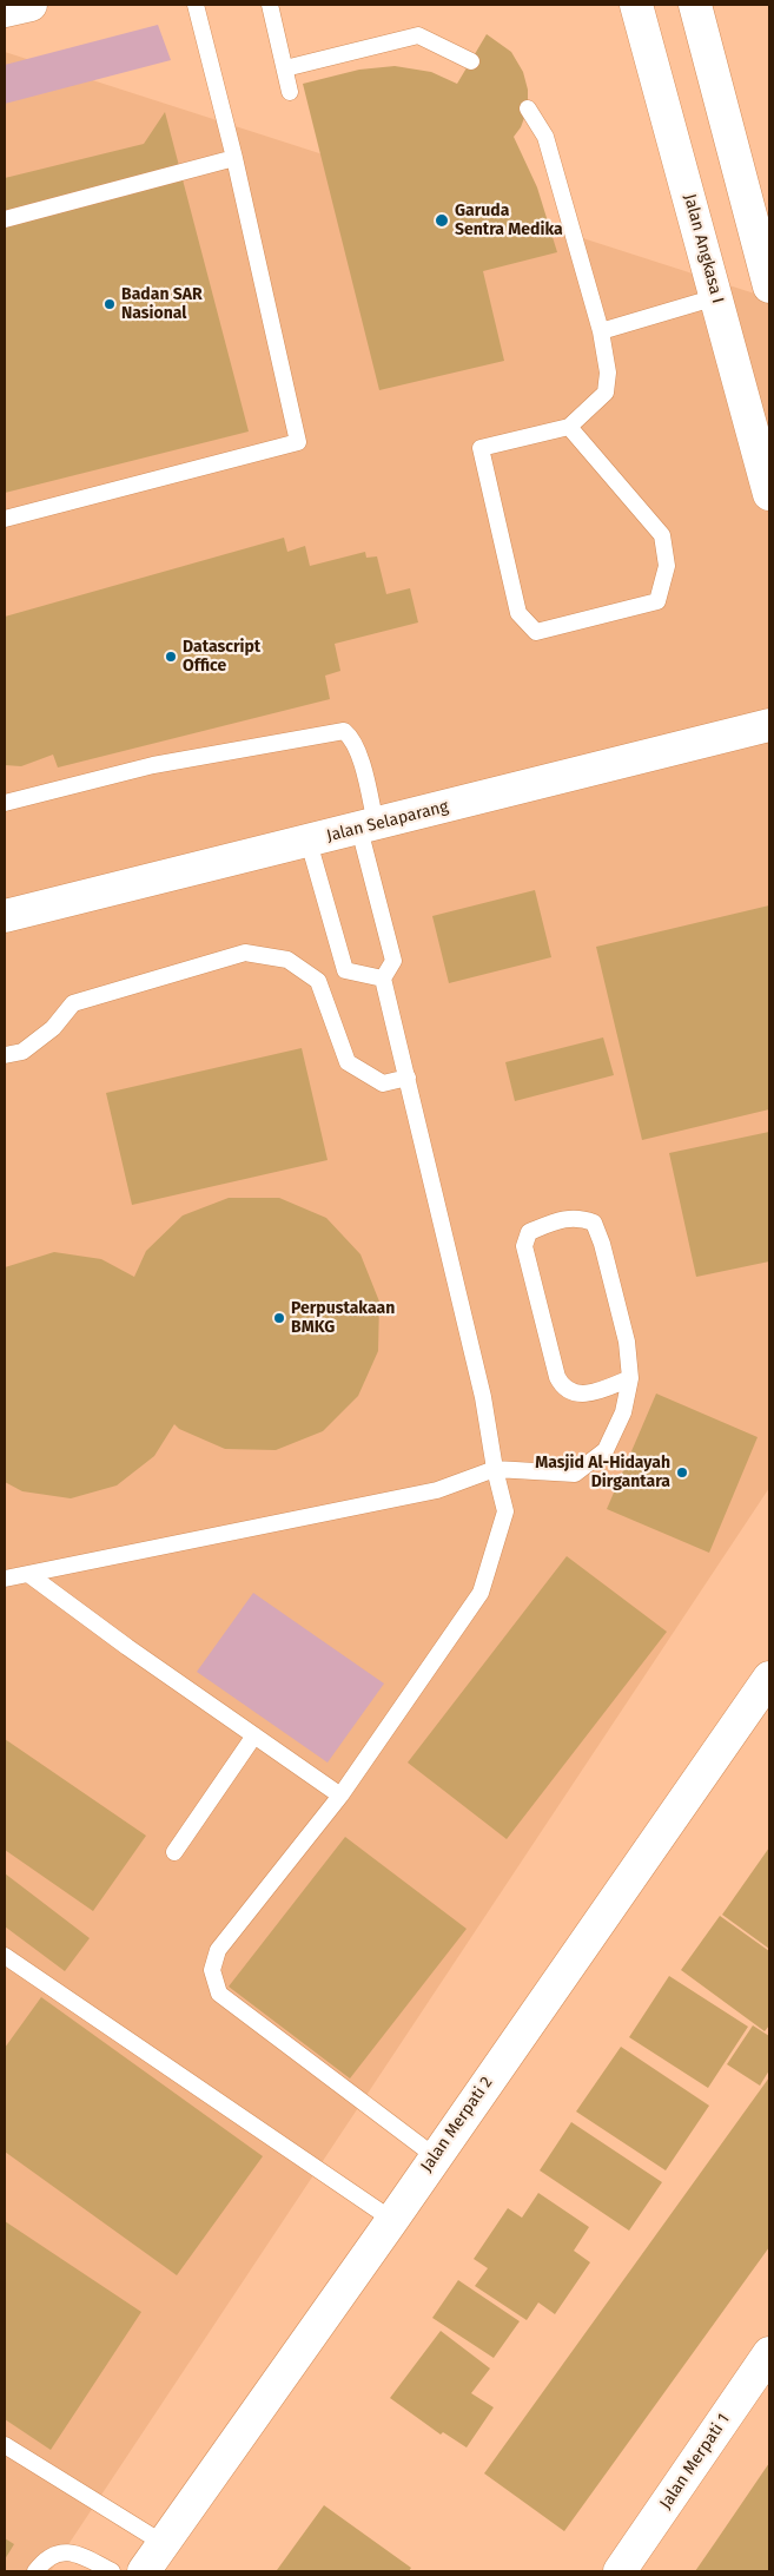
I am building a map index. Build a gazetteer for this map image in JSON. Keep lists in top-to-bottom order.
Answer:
{
  "streets": {
    "street": [
      "Jalan Angkasa I",
      "Jalan Selaparang",
      "Jalan Merpati 2",
      "Jalan Merpati 1"
    ]
  },
  "places": [
    "Garuda Sentra Medika",
    "Badan SAR Nasional",
    "Datascript Office",
    "Perpustakaan BMKG",
    "Masjid Al-Hidayah Dirgantara"
  ]
}
